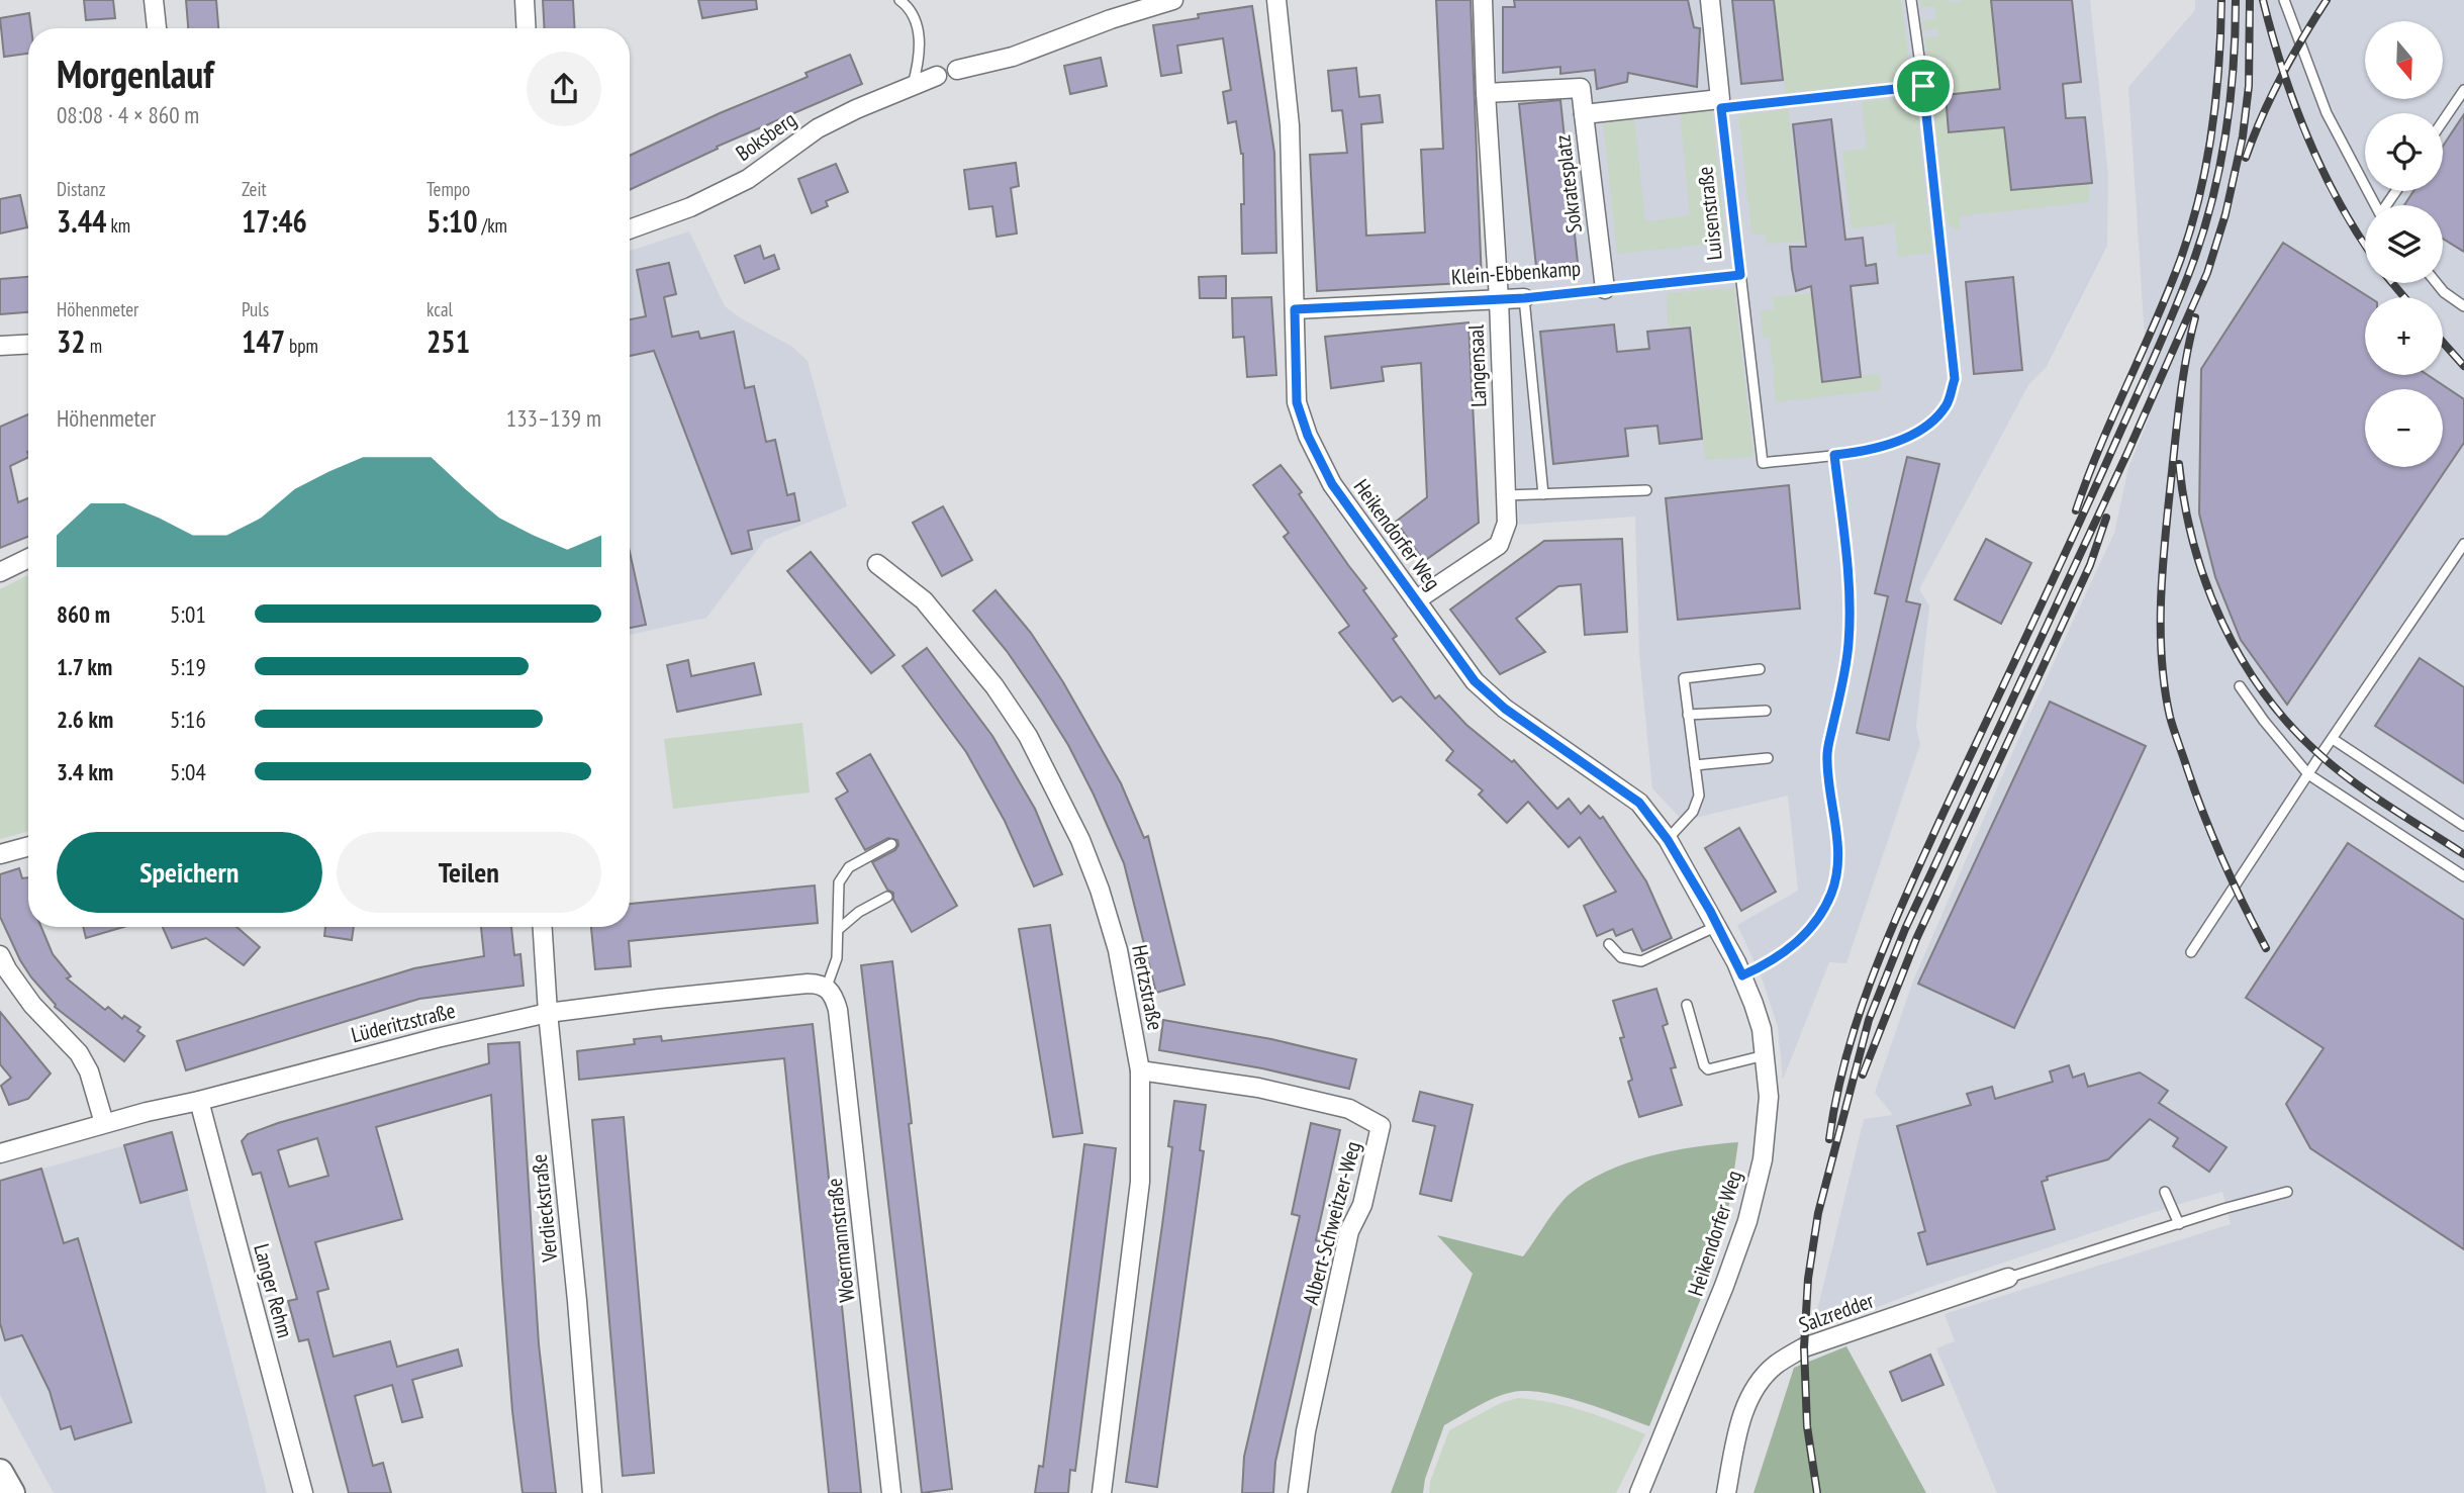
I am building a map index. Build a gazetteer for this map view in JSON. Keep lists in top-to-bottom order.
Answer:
{
  "streets": {
    "street": [
      "Boksberg",
      "Sokratesplatz",
      "Luisenstraße",
      "Klein-Ebbenkamp",
      "Langensaal",
      "Heikendorfer Weg",
      "Hertzstraße",
      "Lüderitzstraße",
      "Verdieckstraße",
      "Albert-Schweitzer-Weg",
      "Woermannstraße",
      "Langer Rehm",
      "Salzredder"
    ]
  },
  "crossings": [
    ["Sokratesplatz", "Luisenstraße"],
    ["Sokratesplatz", "Klein-Ebbenkamp"],
    ["Sokratesplatz", "Langensaal"],
    ["Luisenstraße", "Klein-Ebbenkamp"],
    ["Klein-Ebbenkamp", "Langensaal"],
    ["Klein-Ebbenkamp", "Heikendorfer Weg"],
    ["Langensaal", "Heikendorfer Weg"],
    ["Hertzstraße", "Albert-Schweitzer-Weg"],
    ["Lüderitzstraße", "Verdieckstraße"],
    ["Lüderitzstraße", "Woermannstraße"],
    ["Lüderitzstraße", "Langer Rehm"]
  ],
  "north": "bottom",
  "page": {
    "map_buttons": ["+", "−"],
    "heading": ["Morgenlauf", "08:08 · 4 × 860 m"],
    "stats": [
      ["Distanz", "3.44 km"],
      ["Zeit", "17:46"],
      ["Tempo", "5:10 /km"],
      ["Höhenmeter", "32 m"],
      ["Puls", "147 bpm"],
      ["kcal", "251"]
    ],
    "chart": ["Höhenmeter", "133–139 m"],
    "list": [
      {
        "name": "860 m",
        "note": "5:01"
      },
      {
        "name": "1.7 km",
        "note": "5:19"
      },
      {
        "name": "2.6 km",
        "note": "5:16"
      },
      {
        "name": "3.4 km",
        "note": "5:04"
      }
    ],
    "buttons": ["Speichern", "Teilen"]
  }
}
